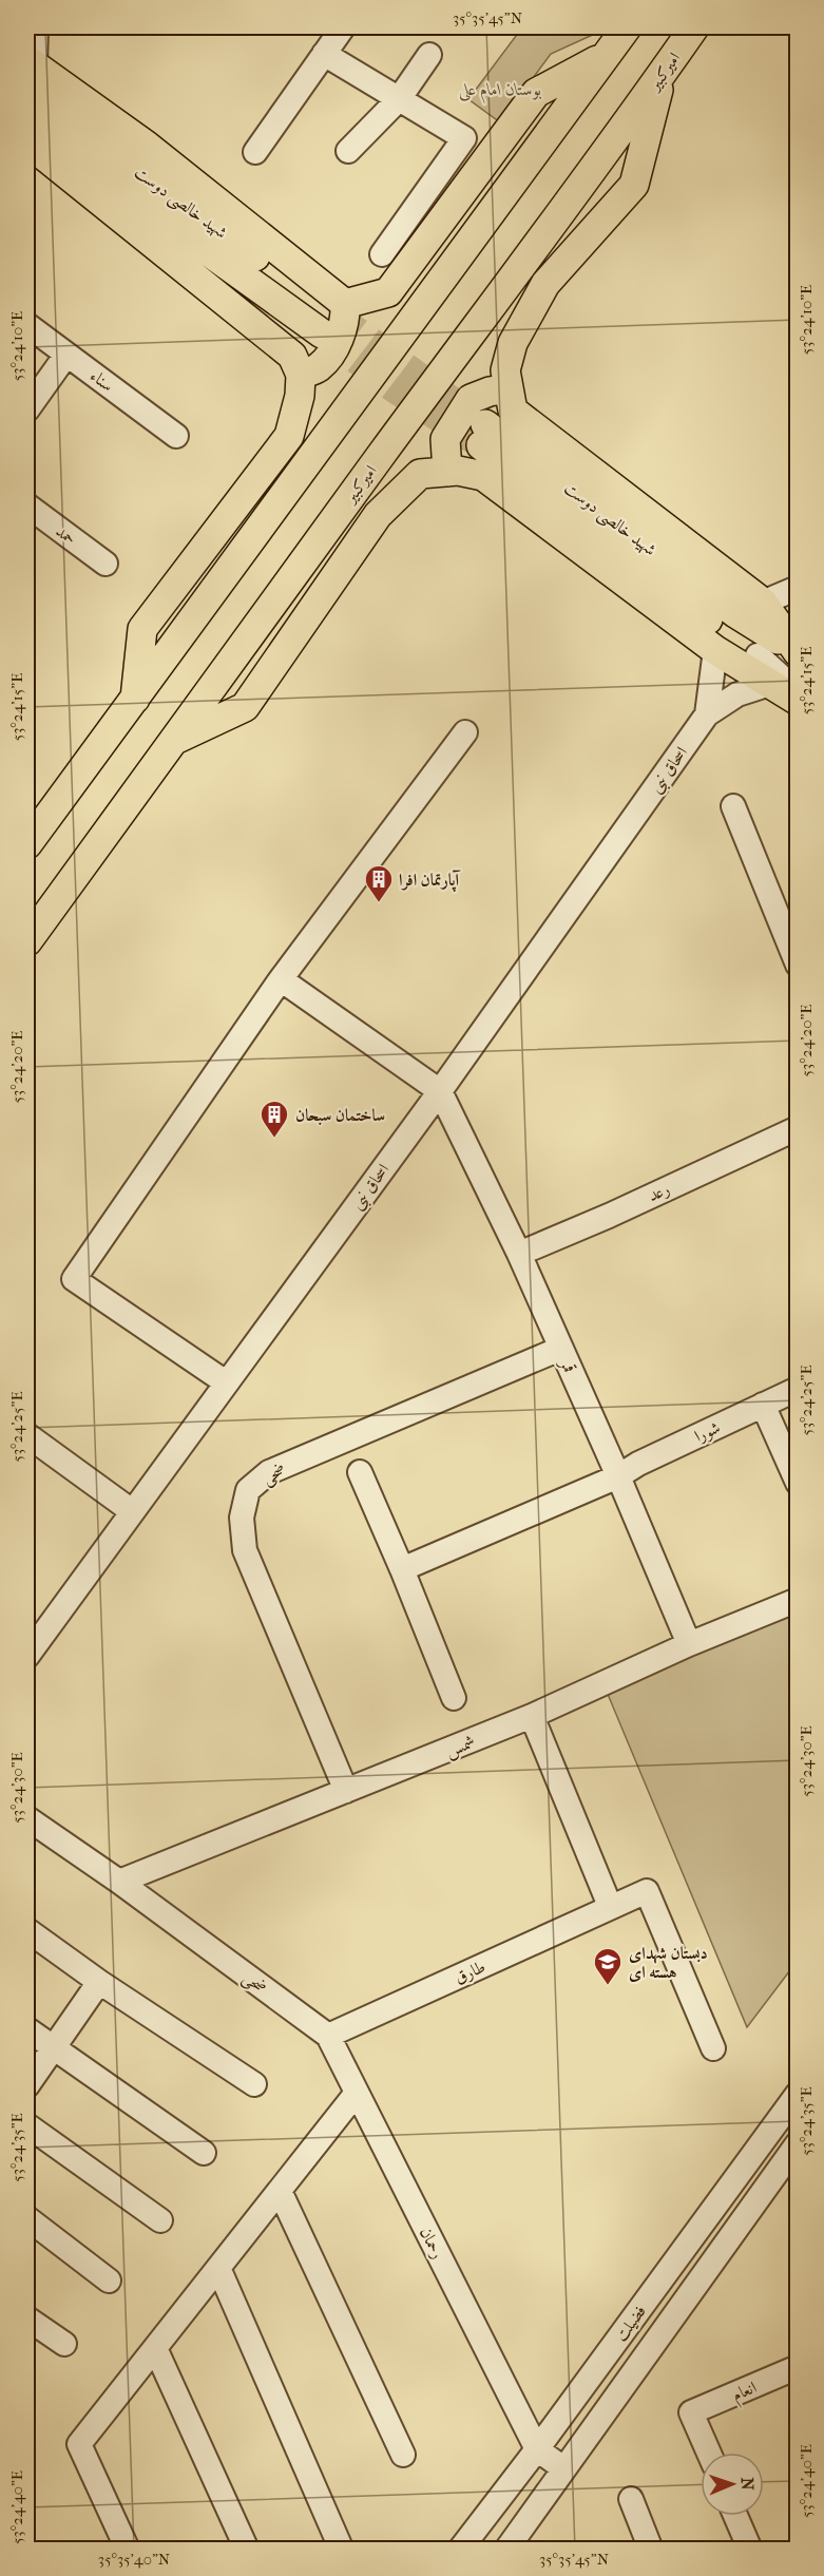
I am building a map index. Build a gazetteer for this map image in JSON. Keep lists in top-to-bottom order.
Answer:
{
  "streets": {
    "main road": ["امیرکبیر", "شهید خالصی دوست"],
    "street": [
      "سناء",
      "حمد",
      "اسحاق نبی",
      "رعد",
      "قمر",
      "شورا",
      "ضحی",
      "شمس",
      "طارق",
      "رحمان",
      "فضیلت",
      "انعام"
    ]
  },
  "crossings": [
    ["اسحاق نبی", "قمر"],
    ["رعد", "قمر"],
    ["قمر", "شورا"],
    ["قمر", "ضحی"],
    ["قمر", "شمس"],
    ["ضحی", "شمس"],
    ["ضحی", "طارق"],
    ["ضحی", "رحمان"],
    ["طارق", "رحمان"],
    ["رحمان", "فضیلت"]
  ],
  "parks": ["بوستان امام علی"],
  "places": {
    "building": ["آپارتمان افرا", "ساختمان سبحان"],
    "school or university": ["دبستان شهدای هسته ای"]
  },
  "north": "right",
  "coordinates": [
    "35°35'45\"N",
    "53°24'10\"E",
    "53°24'15\"E",
    "53°24'20\"E",
    "53°24'25\"E",
    "53°24'30\"E",
    "53°24'35\"E",
    "53°24'40\"E",
    "35°35'40\"N"
  ]
}
